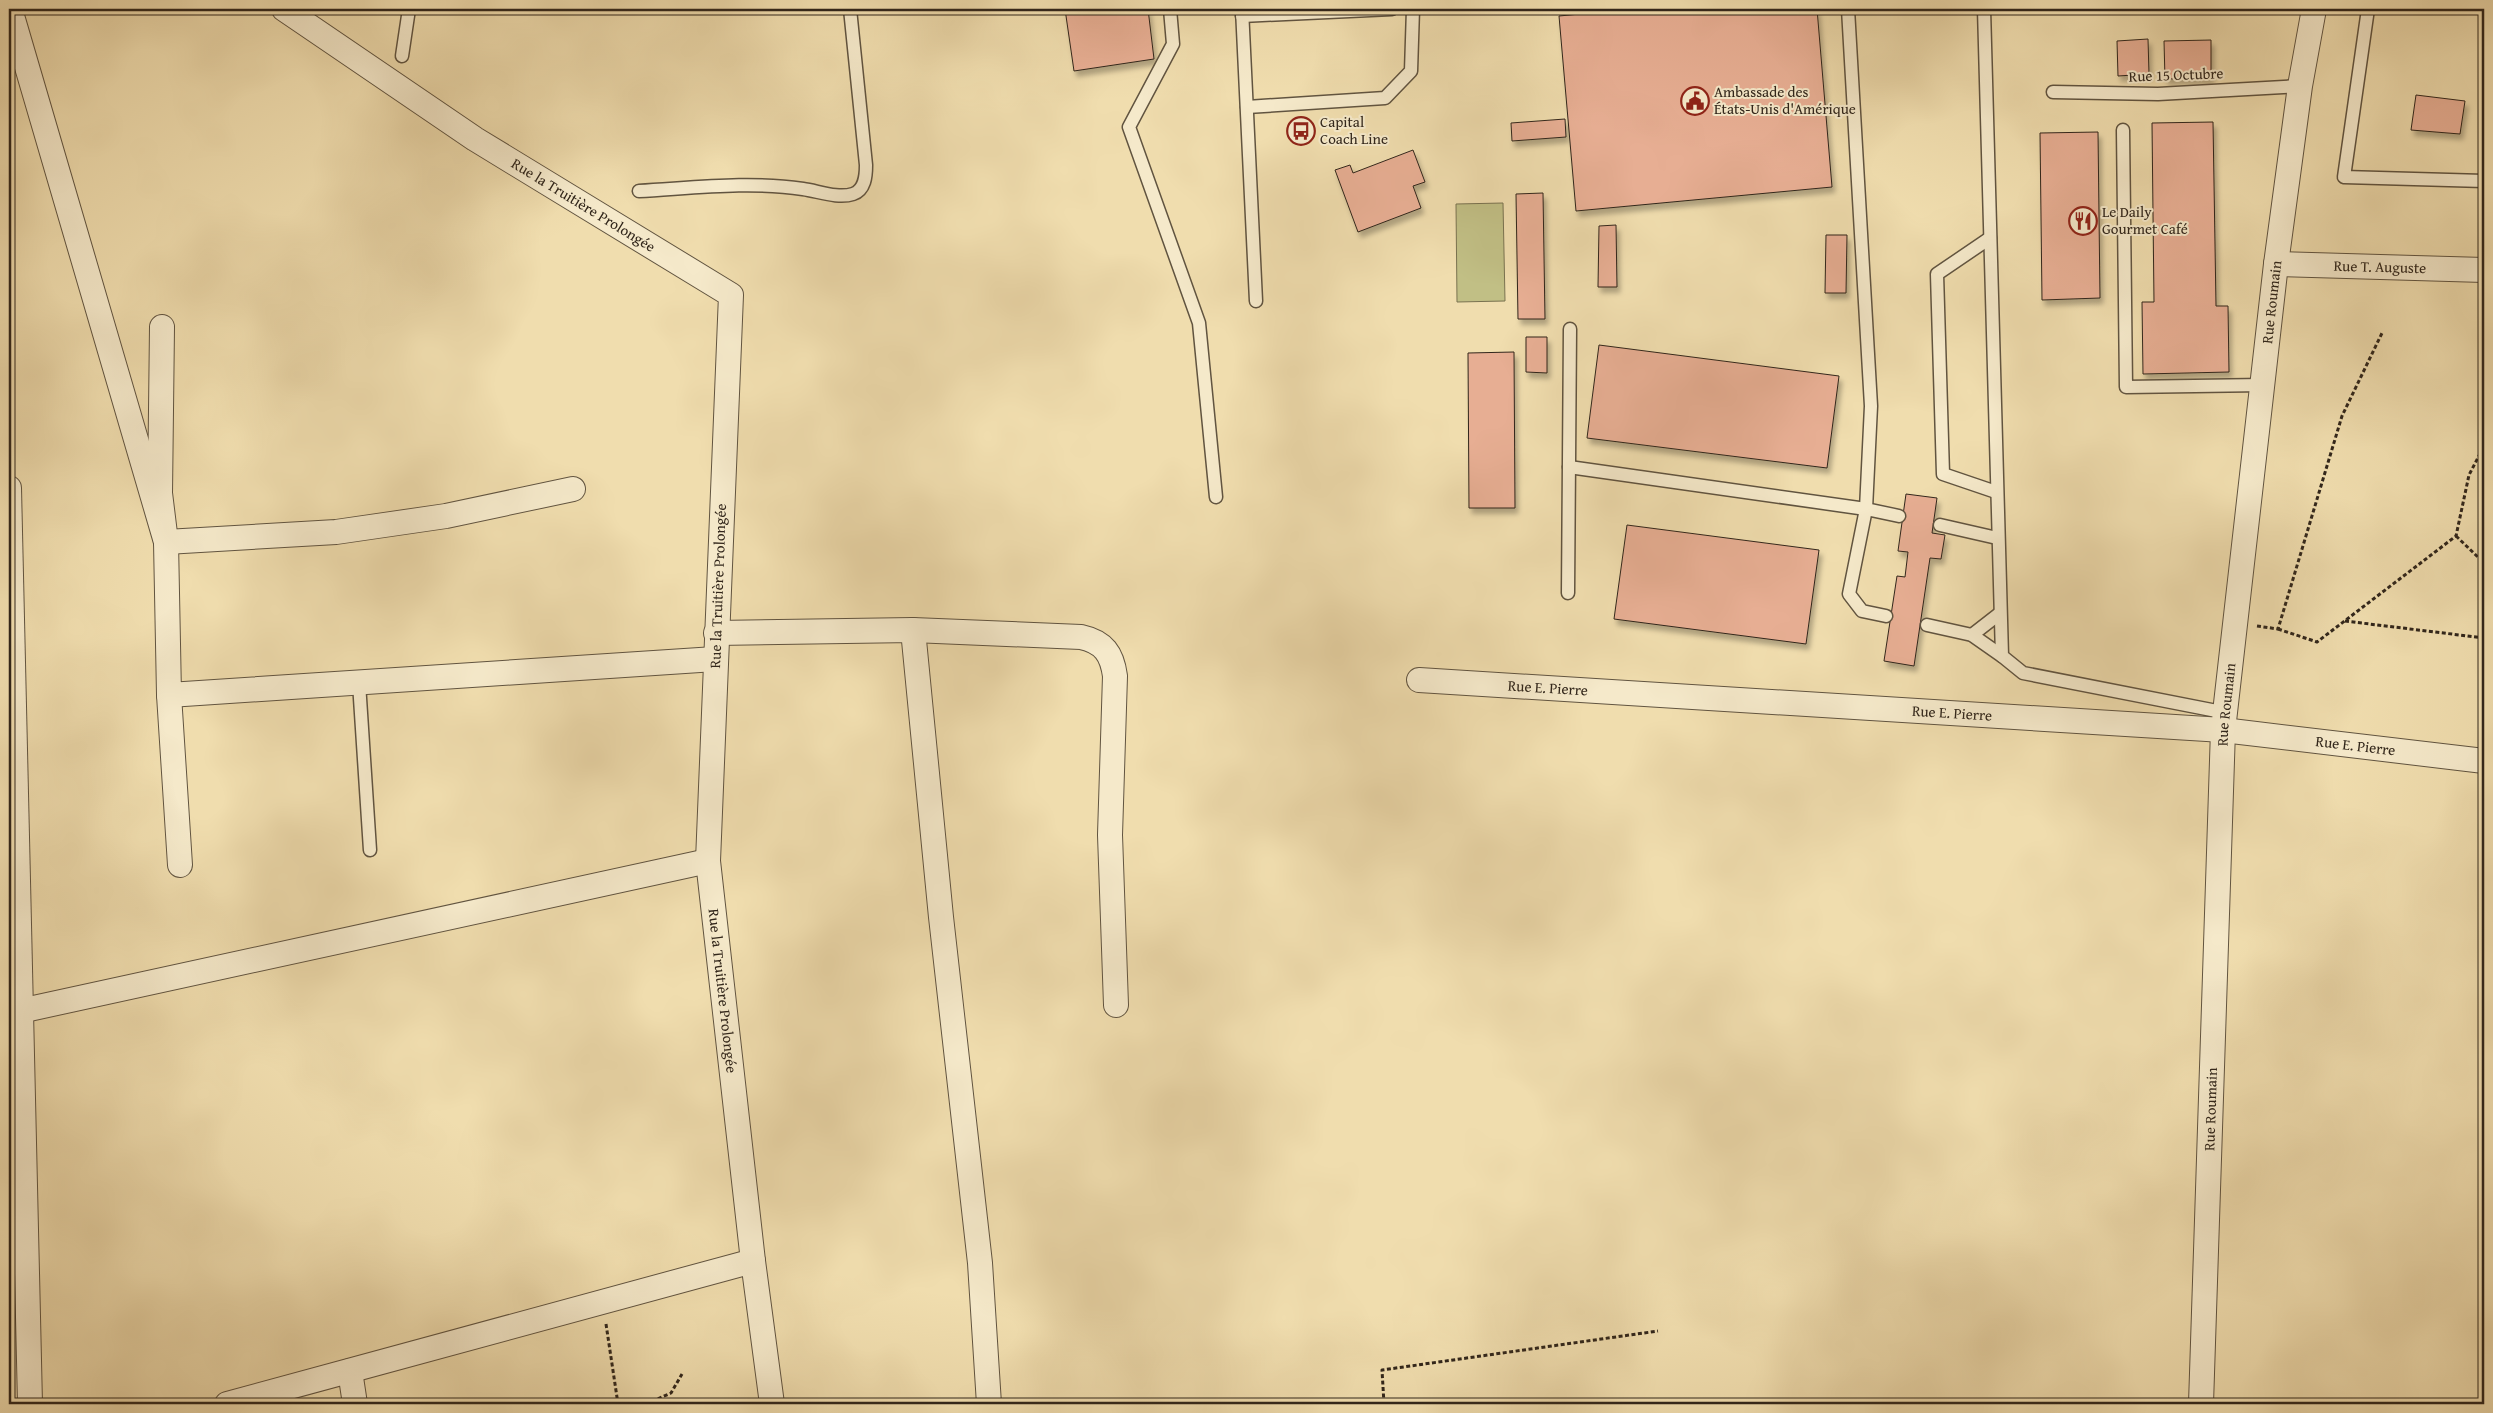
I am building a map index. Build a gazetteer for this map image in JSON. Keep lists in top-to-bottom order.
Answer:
{
  "streets": {
    "street": [
      "Rue la Truitière Prolongée",
      "Rue T. Auguste",
      "Rue Roumain",
      "Rue E. Pierre"
    ],
    "lane": ["Rue 15 Octubre"]
  },
  "crossings": [
    ["Rue 15 Octubre", "Rue Roumain"],
    ["Rue T. Auguste", "Rue Roumain"],
    ["Rue Roumain", "Rue E. Pierre"]
  ],
  "places": {
    "public building": ["Ambassade des États-Unis d'Amérique"],
    "bus stop": ["Capital Coach Line"],
    "restaurant": ["Le Daily Gourmet Café"]
  }
}
